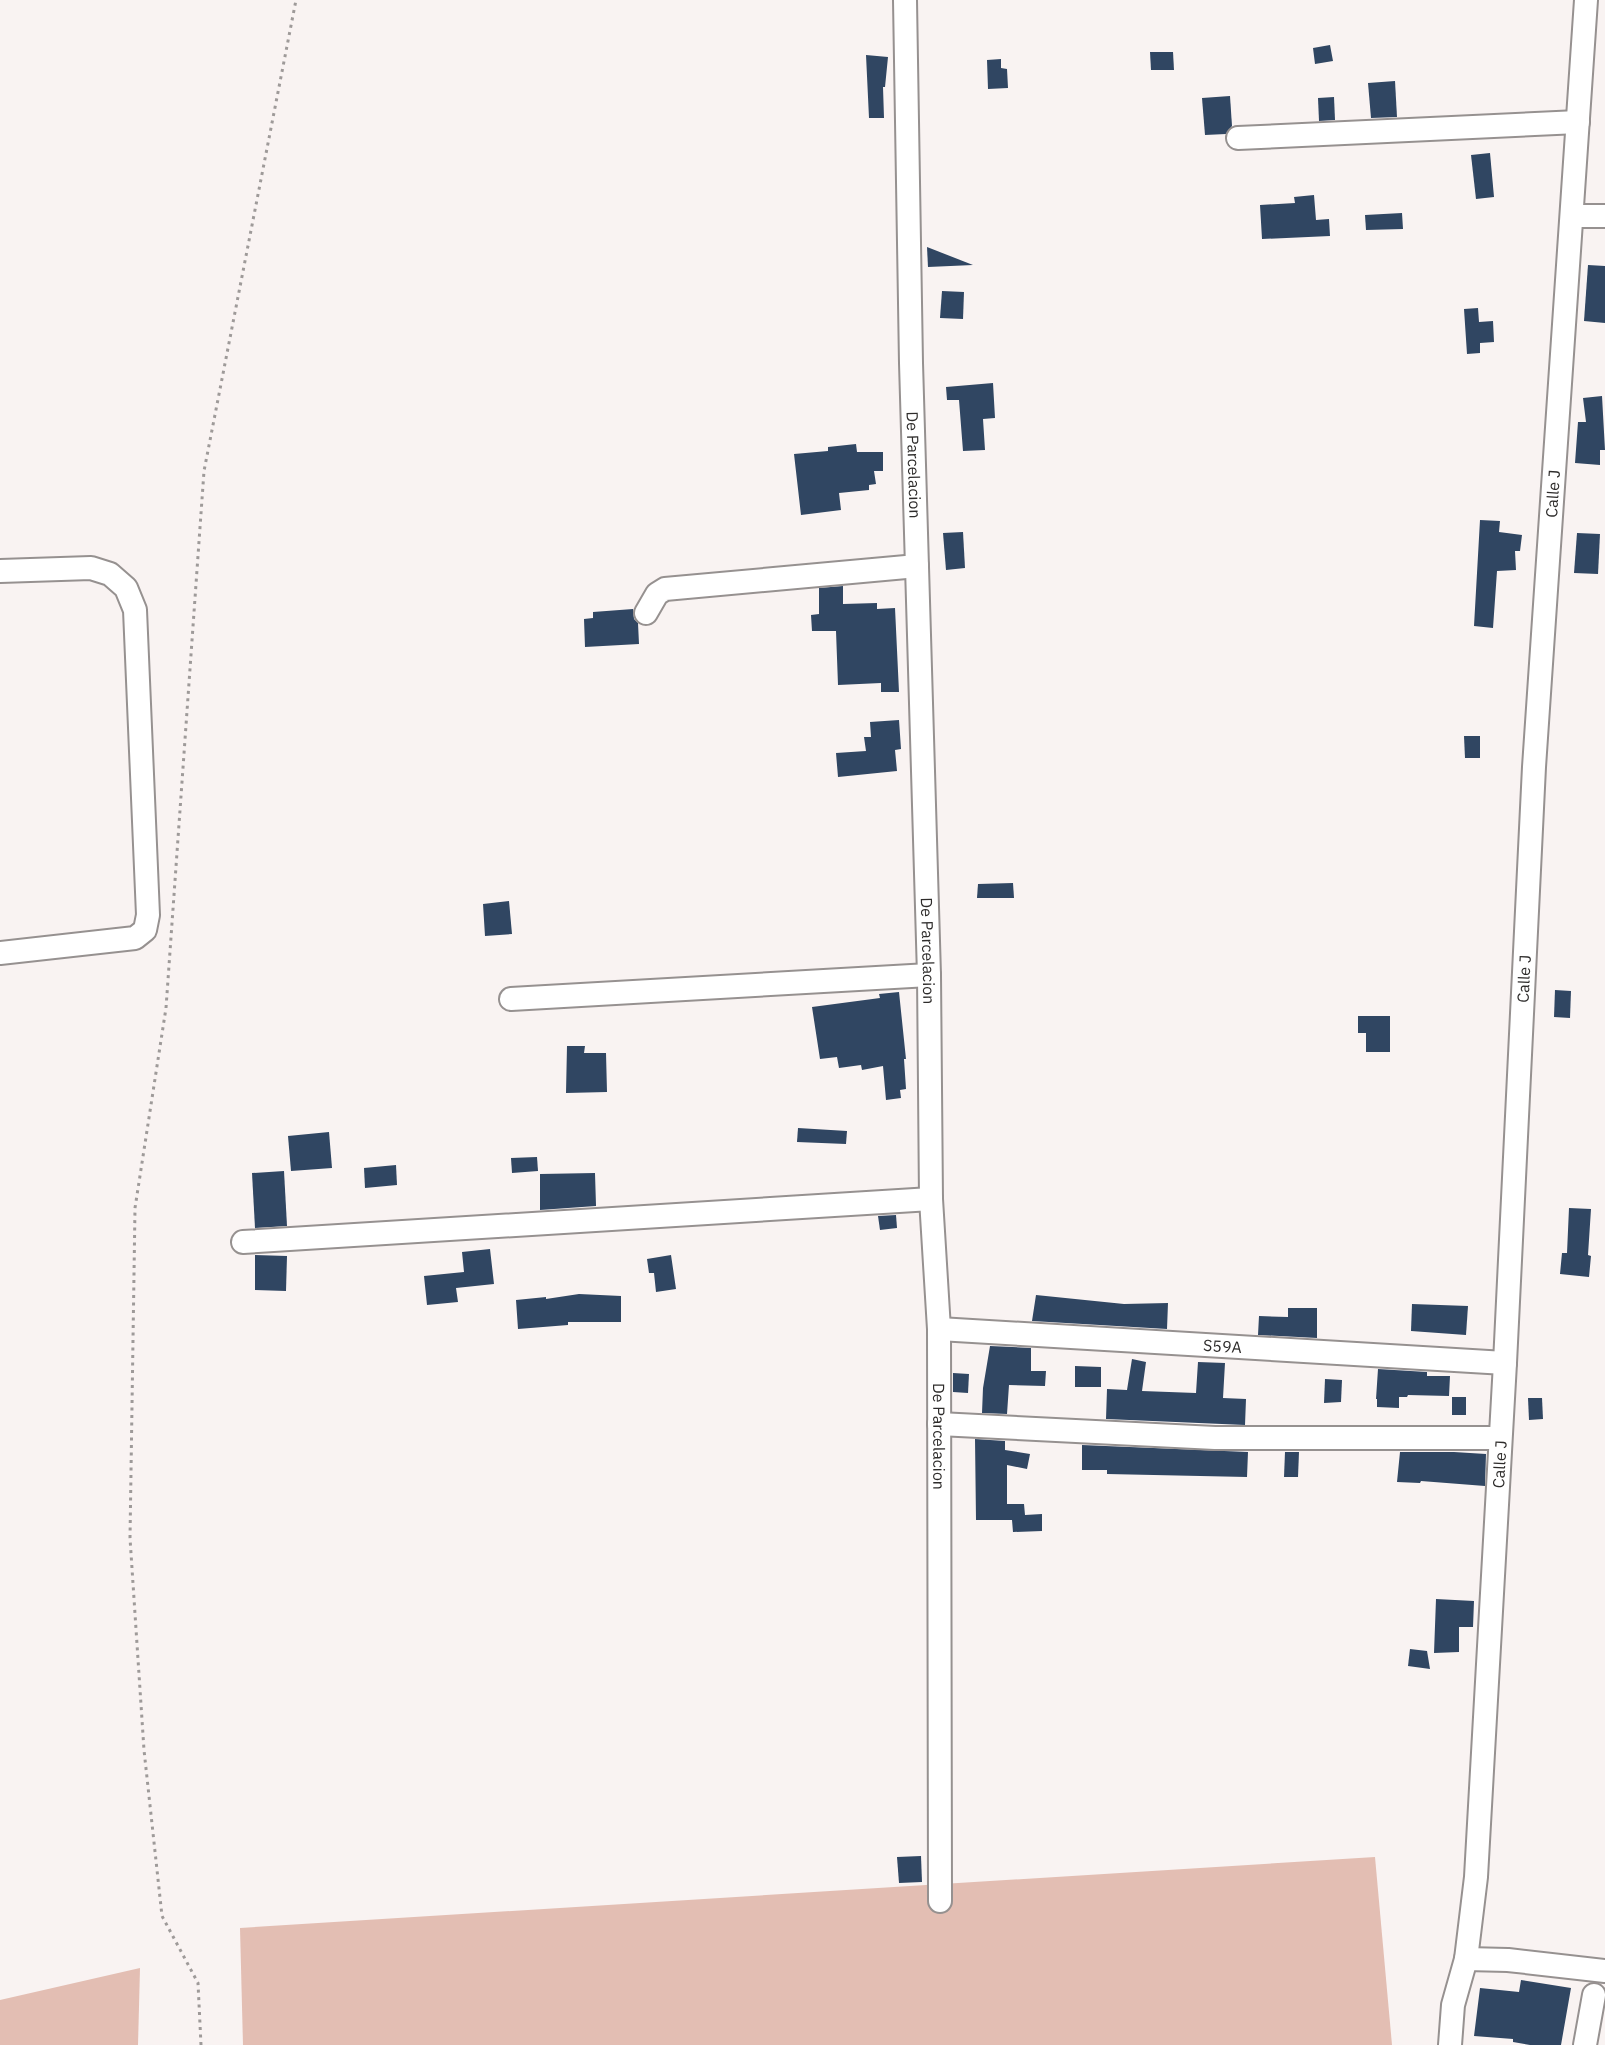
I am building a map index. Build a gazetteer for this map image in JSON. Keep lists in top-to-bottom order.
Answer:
{
  "streets": {
    "street": ["De Parcelacion", "Calle J", "S59A"]
  },
  "crossings": [
    ["De Parcelacion", "S59A"],
    ["Calle J", "S59A"]
  ]
}
